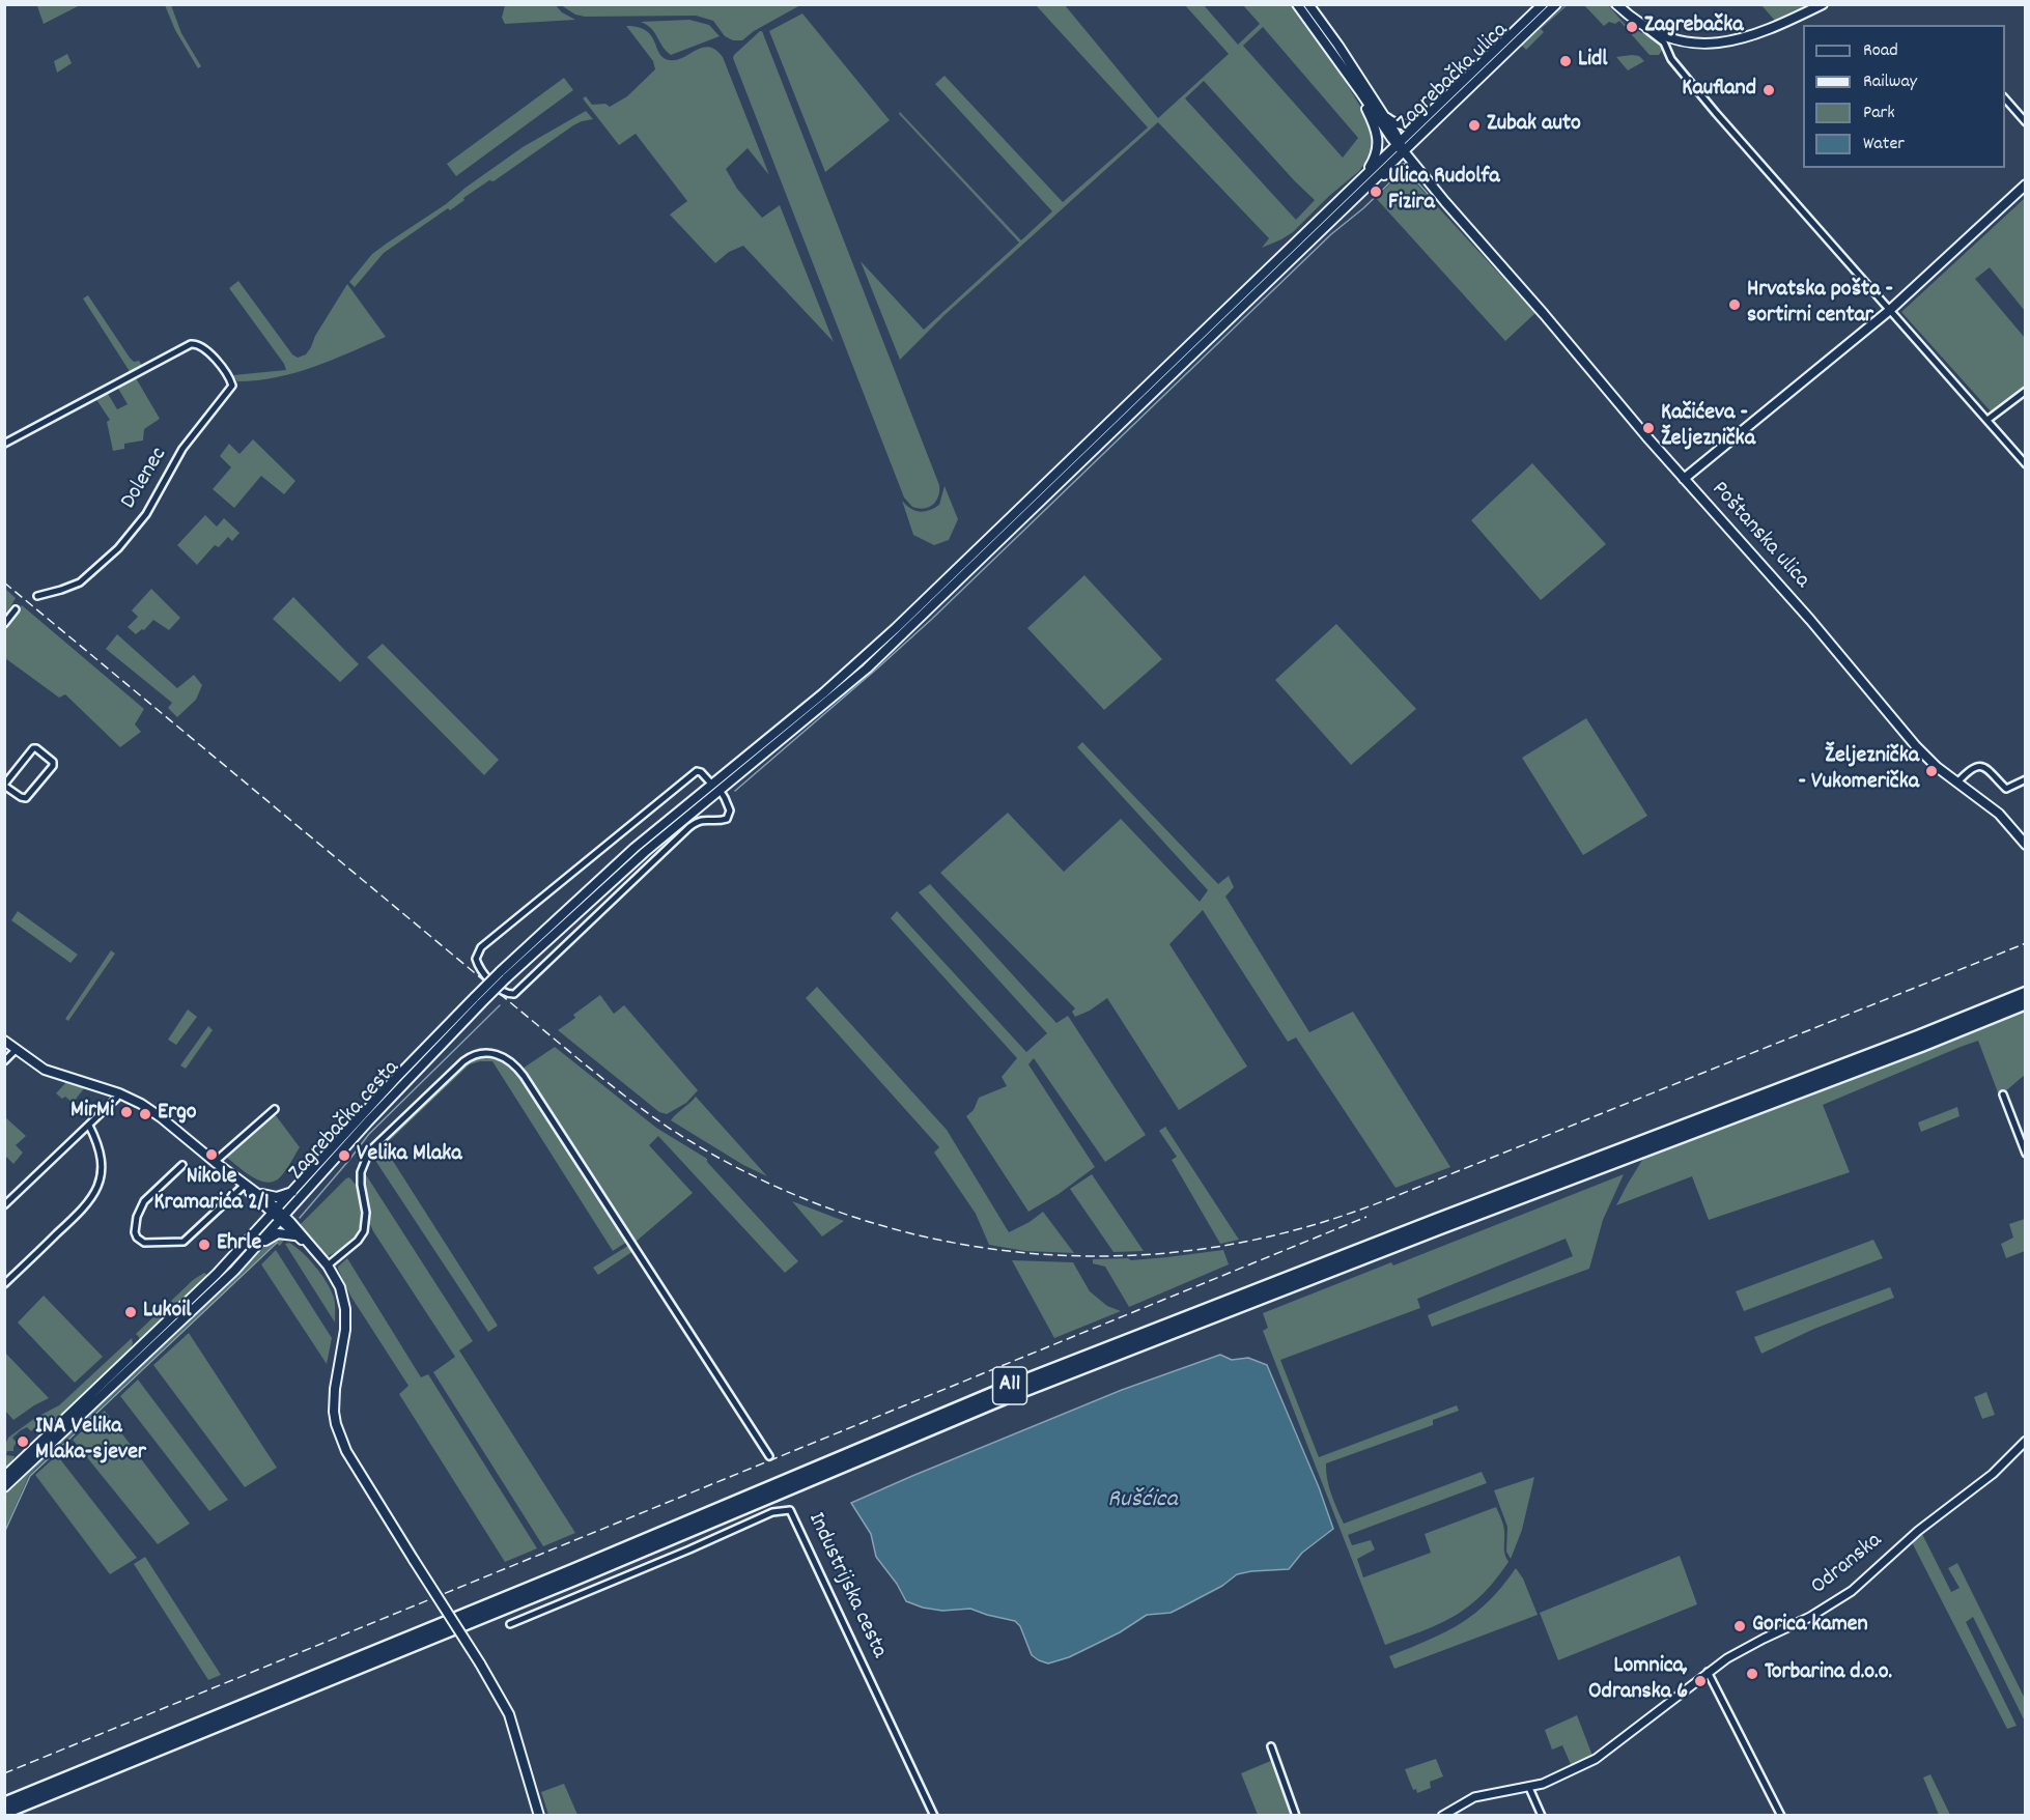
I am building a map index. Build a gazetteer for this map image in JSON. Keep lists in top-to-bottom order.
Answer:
{
  "streets": {
    "highway": ["A11"],
    "main road": ["Zagrebačka ulica", "Poštanska ulica", "Zagrebačka cesta"],
    "street": ["Dolenec", "Odranska", "Industrijska cesta"]
  },
  "crossings": [
    ["Zagrebačka ulica", "Poštanska ulica"],
    ["Zagrebačka ulica", "Zagrebačka cesta"]
  ],
  "water": ["Rušćica"],
  "places": [
    "Zagrebačka",
    "Lidl",
    "Kaufland",
    "Zubak auto",
    "Ulica Rudolfa Fizira",
    "Hrvatska pošta - sortirni centar",
    "Kačićeva - Željeznička",
    "Željeznička - Vukomerička",
    "MirMi",
    "Ergo",
    "Nikole Kramarića 2/1",
    "Velika Mlaka",
    "Ehrle",
    "Lukoil",
    "INA Velika Mlaka-sjever",
    "Gorica kamen",
    "Torbarina d.o.o.",
    "Lomnica, Odranska 6"
  ],
  "legend": [
    "Road",
    "Railway",
    "Park",
    "Water"
  ]
}
